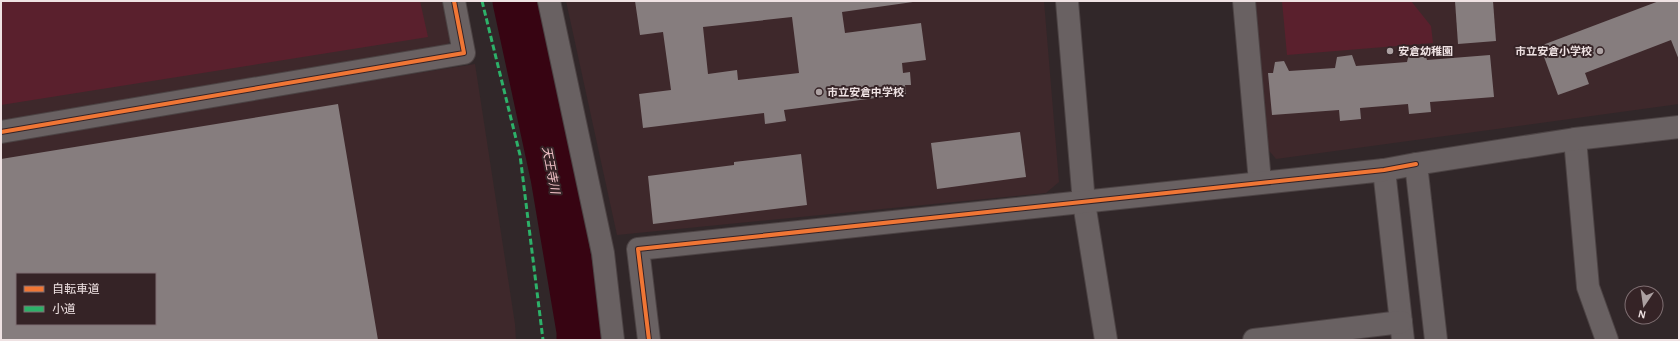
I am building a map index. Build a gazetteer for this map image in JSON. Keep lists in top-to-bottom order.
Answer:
{
  "water": ["天王寺川"],
  "places": ["安倉幼稚園", "市立安倉小学校", "市立安倉中学校"],
  "legend": ["自転車道", "小道"],
  "north": "bottom"
}
